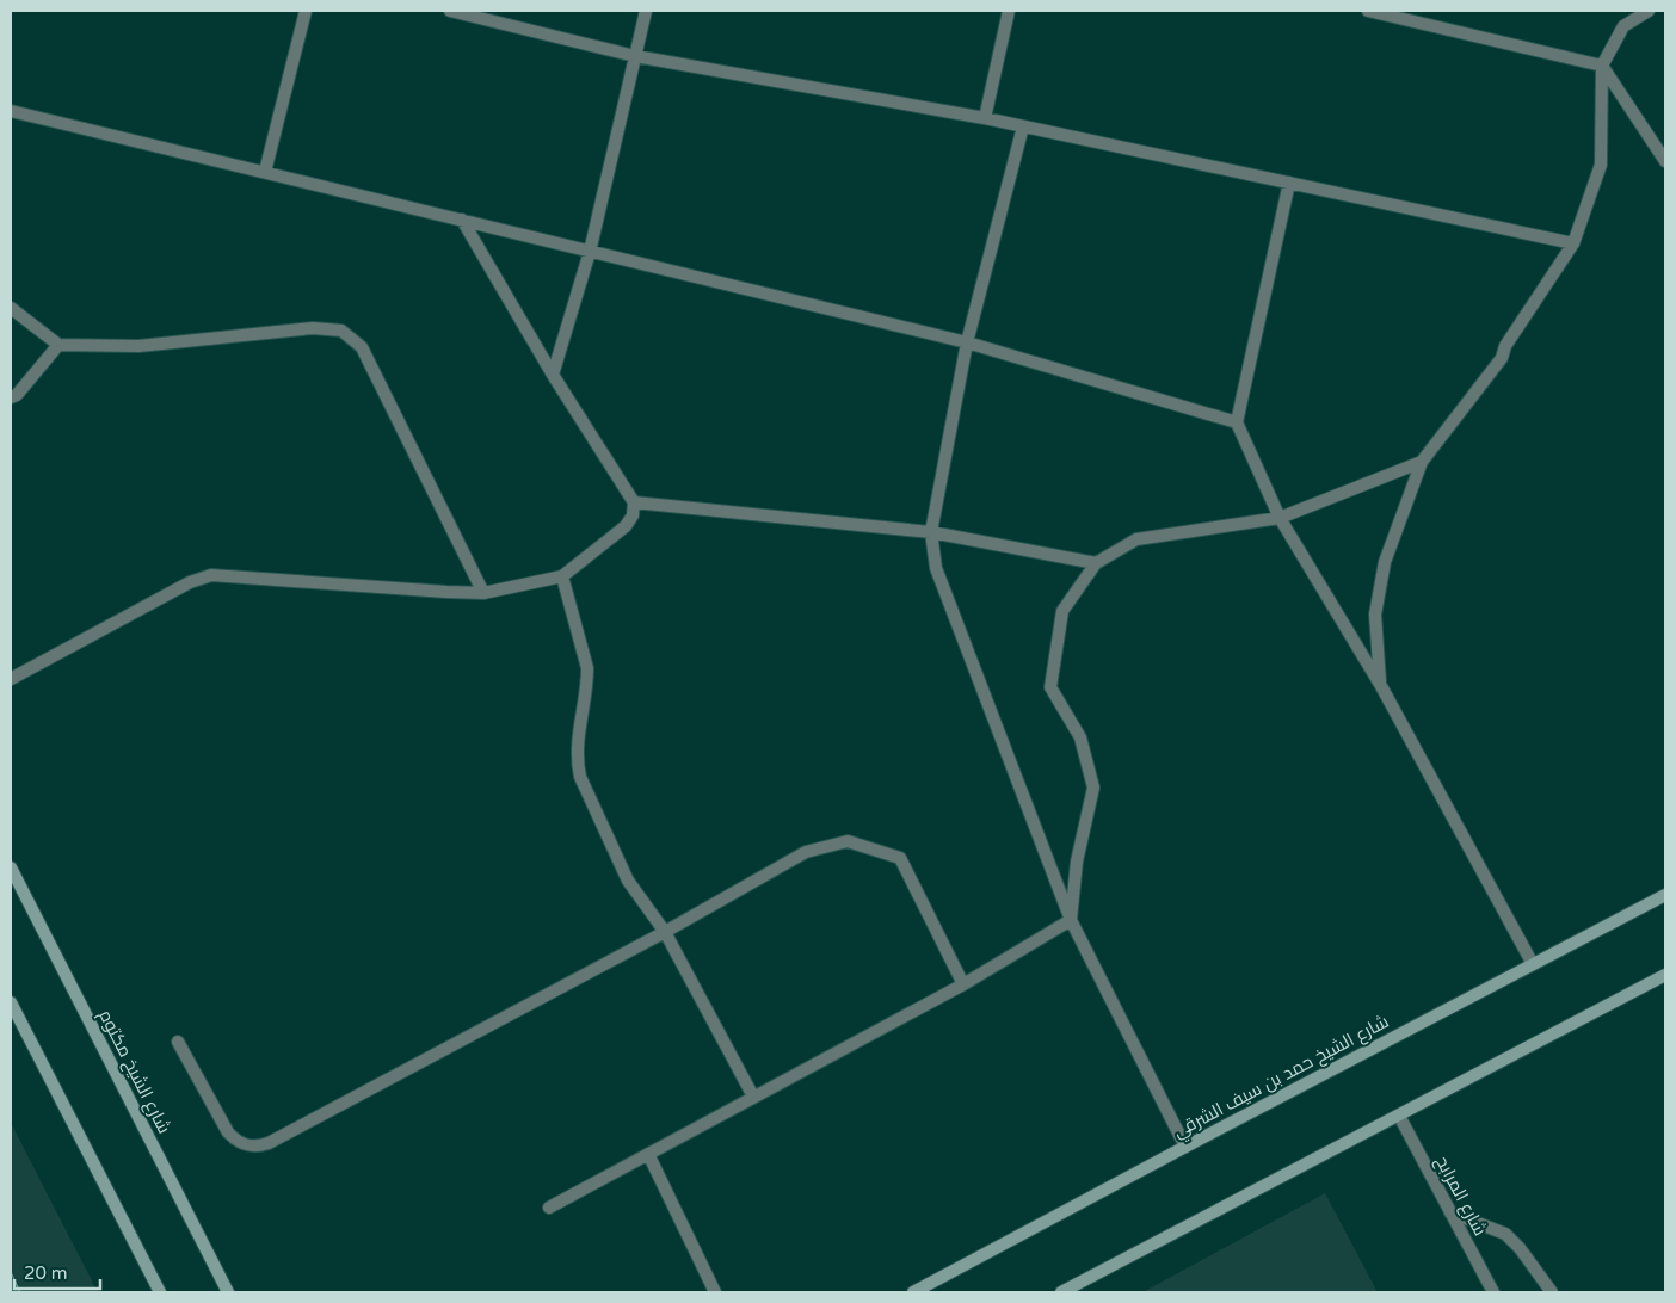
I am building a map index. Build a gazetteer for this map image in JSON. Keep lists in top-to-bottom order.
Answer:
{
  "streets": {
    "main road": ["شارع الشيخ مكتوم", "شارع الشيخ حمد بن سيف الشرقي"],
    "street": ["شارع المرابح"]
  },
  "scale_bar": "20 m"
}
